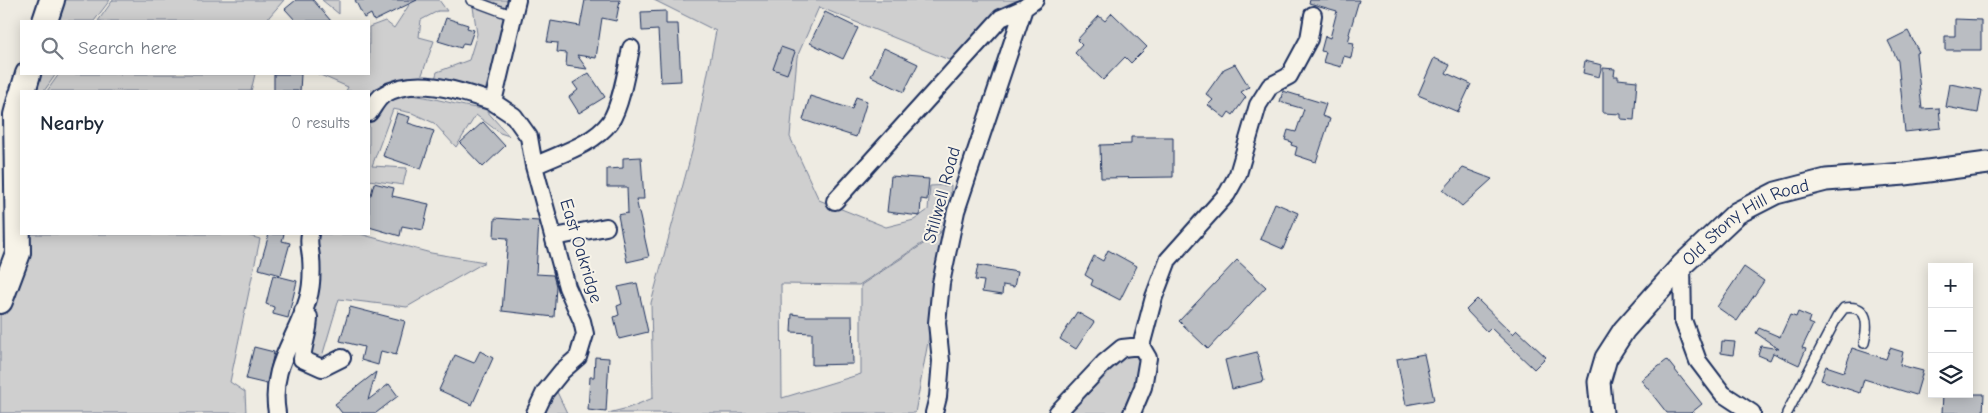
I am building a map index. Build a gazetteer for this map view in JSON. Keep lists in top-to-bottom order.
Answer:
{
  "streets": {
    "street": ["Stillwell Road", "Old Stony Hill Road", "East Oakridge"]
  },
  "page": {
    "search": "Search here",
    "heading": ["Nearby", "0 results"],
    "map_buttons": ["+", "−"]
  }
}
